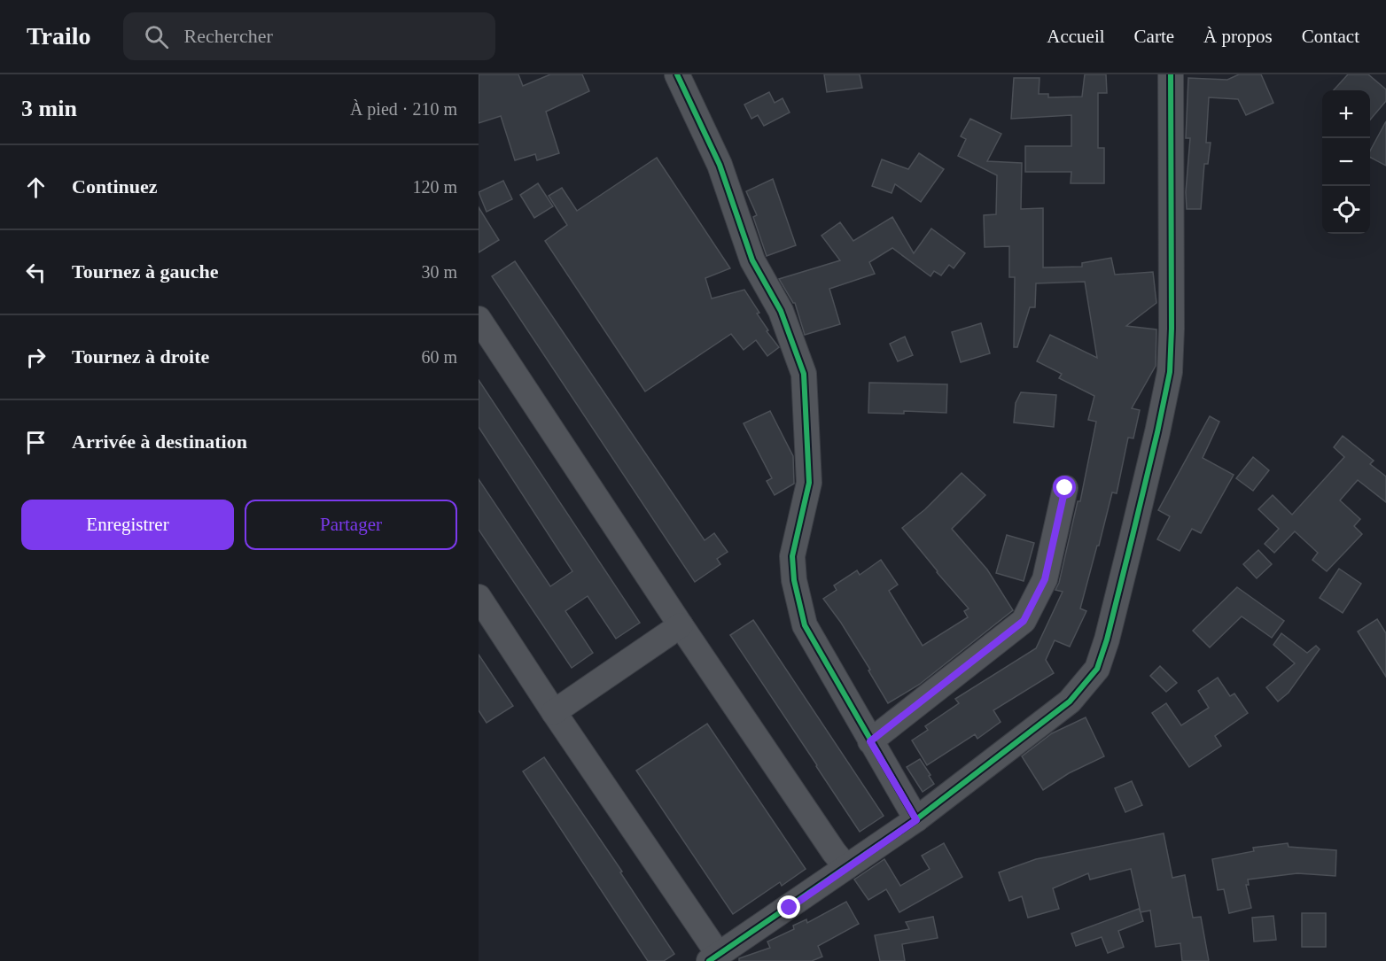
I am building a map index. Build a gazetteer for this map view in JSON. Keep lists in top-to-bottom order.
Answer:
{
  "page": {
    "header": "Trailo",
    "search": "Rechercher",
    "nav": [
      "Accueil",
      "Carte",
      "À propos",
      "Contact"
    ],
    "heading": ["3 min", "À pied · 210 m"],
    "map_buttons": ["+", "−"],
    "list": [
      ["Continuez", "120 m"],
      ["Tournez à gauche", "30 m"],
      ["Tournez à droite", "60 m"],
      "Arrivée à destination"
    ],
    "buttons": ["Enregistrer", "Partager"]
  }
}
